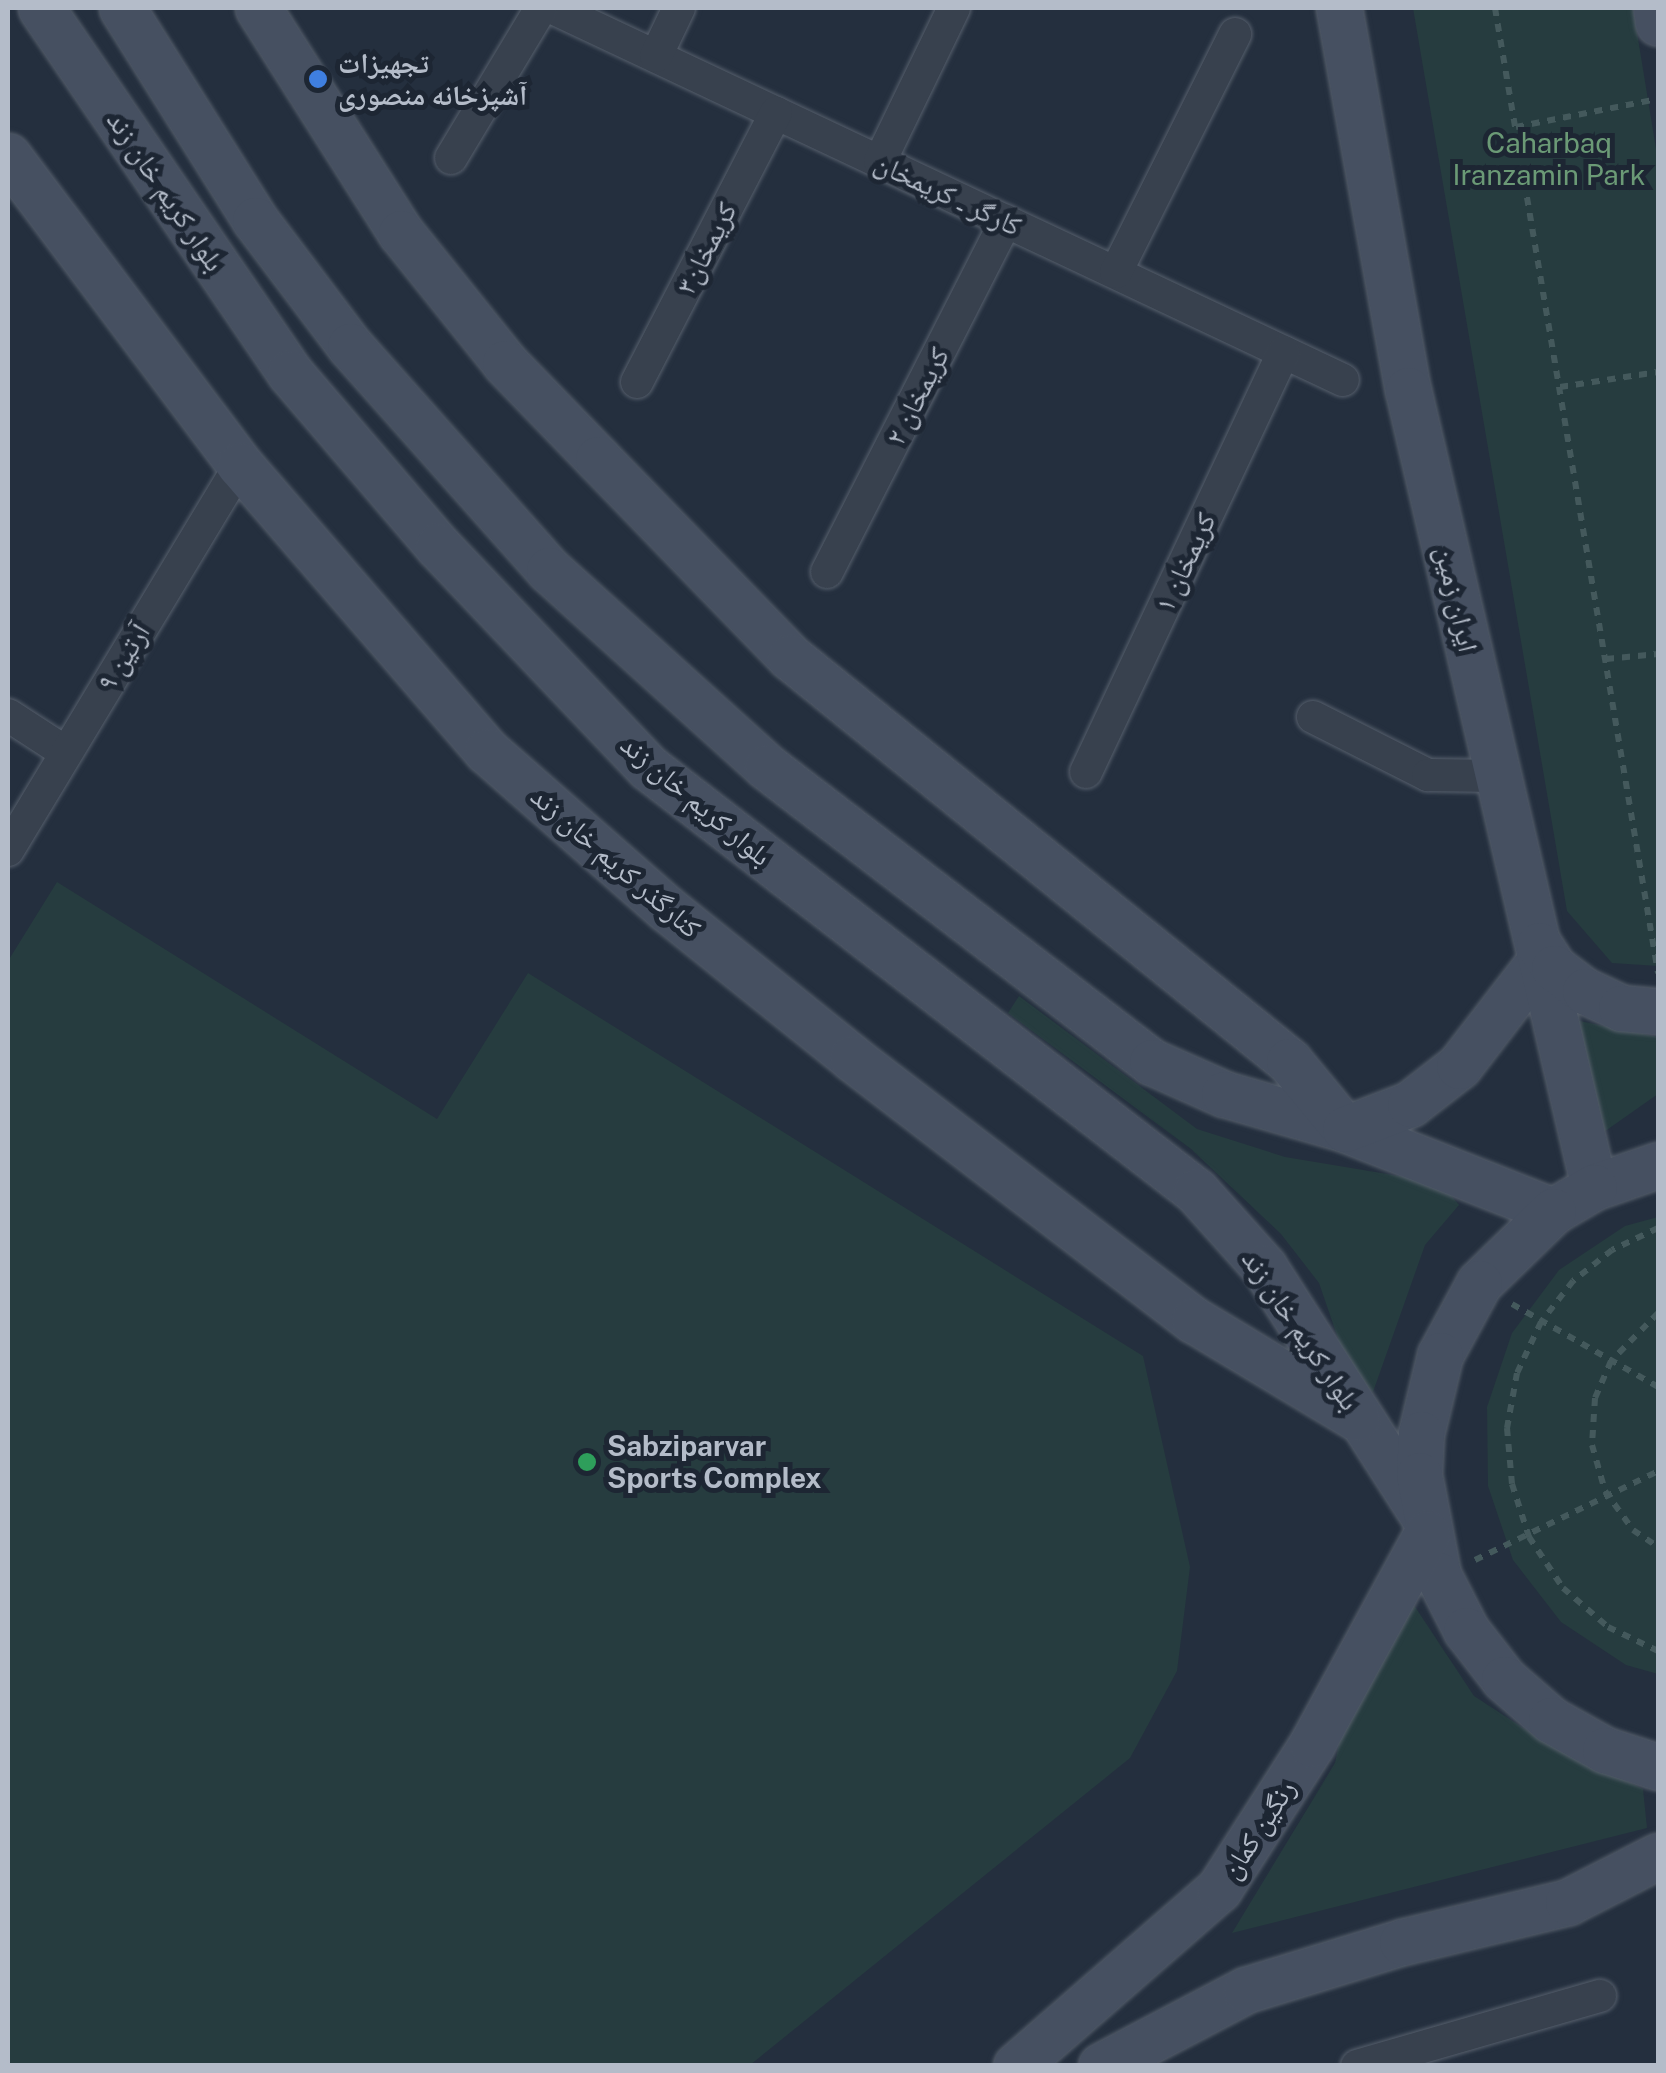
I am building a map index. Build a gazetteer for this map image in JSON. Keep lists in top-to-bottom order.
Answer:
{
  "streets": {
    "main road": [
      "بلوار کریم خان زند",
      "ایران زمین",
      "کنارگذر کریم خان زند",
      "رنگین کمان"
    ],
    "street": [
      "کارگر ـ کریمخان",
      "کریمخان۳",
      "کریمخان ۲",
      "کریمخان ۱",
      "آرتین ۹"
    ]
  },
  "crossings": [
    ["بلوار کریم خان زند", "کنارگذر کریم خان زند"],
    ["بلوار کریم خان زند", "رنگین کمان"],
    ["کارگر ـ کریمخان", "کریمخان۳"],
    ["کارگر ـ کریمخان", "کریمخان ۲"],
    ["کارگر ـ کریمخان", "کریمخان ۱"],
    ["آرتین ۹", "کنارگذر کریم خان زند"]
  ],
  "parks": ["Caharbaq Iranzamin Park"],
  "places": ["تجهیزات آشپزخانه منصوری", "Sabziparvar Sports Complex"]
}
